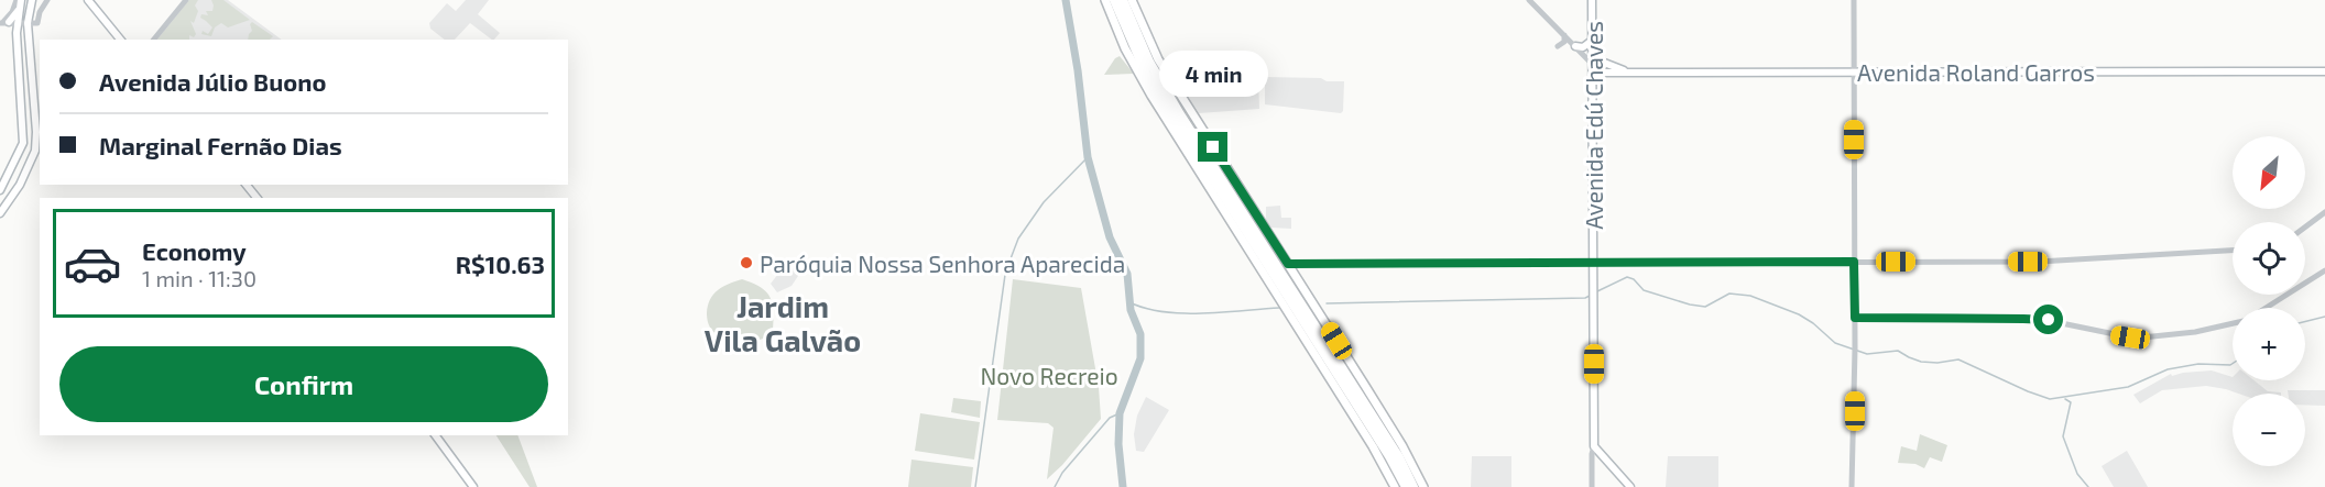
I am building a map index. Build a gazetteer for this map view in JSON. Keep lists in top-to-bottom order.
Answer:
{
  "streets": {
    "main road": ["Avenida Roland Garros", "Avenida Edú Chaves"]
  },
  "crossings": [
    ["Avenida Roland Garros", "Avenida Edú Chaves"]
  ],
  "districts": ["Jardim Vila Galvão"],
  "parks": ["Novo Recreio"],
  "places": ["Paróquia Nossa Senhora Aparecida"],
  "north": "bottom left",
  "page": {
    "banner": ["Avenida Júlio Buono", "Marginal Fernão Dias"],
    "bubble": "4 min",
    "map_buttons": ["+", "−"],
    "list": [
      {
        "name": "Economy",
        "note": "1 min · 11:30",
        "value": "R$10.63"
      }
    ],
    "buttons": "Confirm"
  }
}
